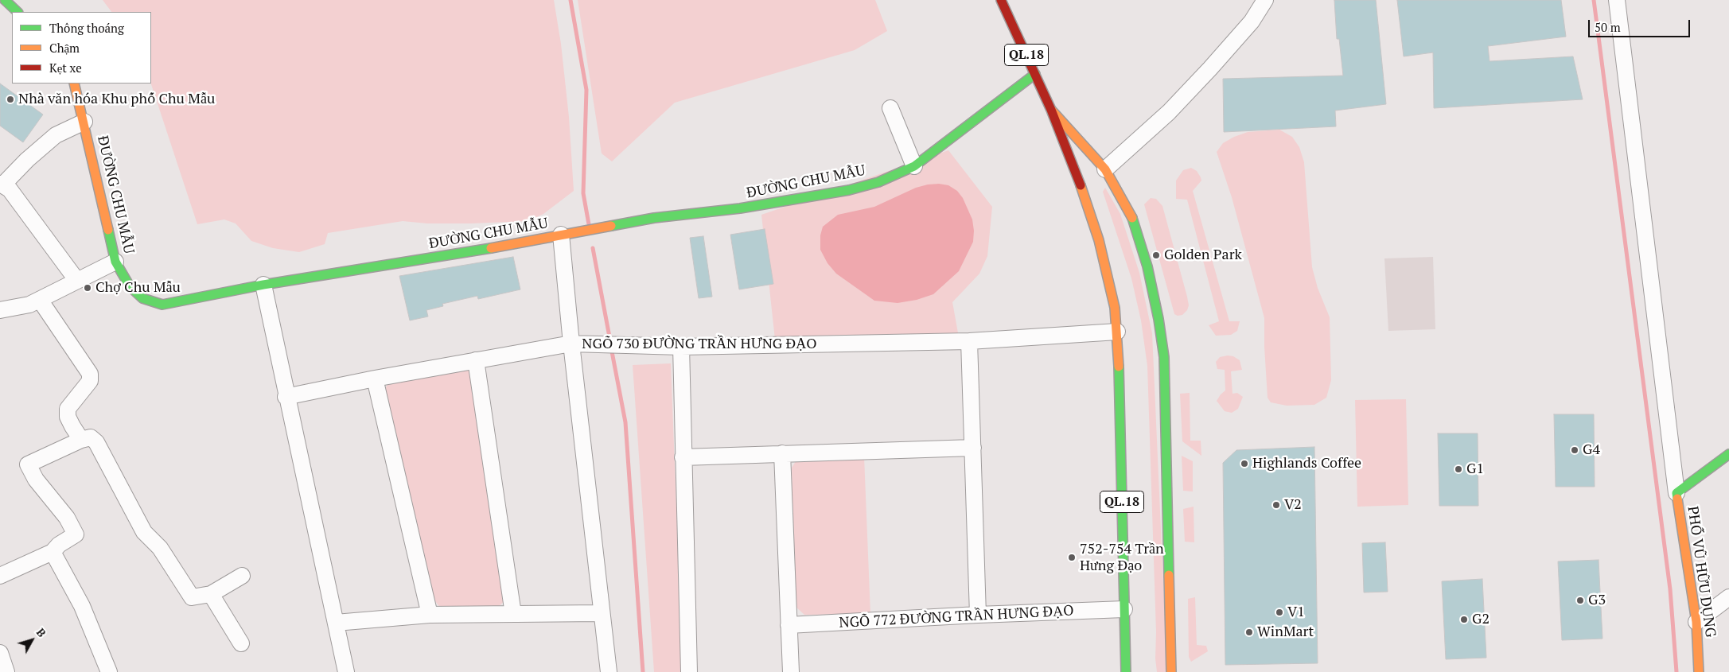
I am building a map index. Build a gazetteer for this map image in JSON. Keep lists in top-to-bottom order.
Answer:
{
  "streets": {
    "main road": ["QL.18", "ĐƯỜNG CHU MẪU", "PHỐ VŨ HỮU DỤNG"],
    "street": ["NGÕ 730 ĐƯỜNG TRẦN HƯNG ĐẠO", "NGÕ 772 ĐƯỜNG TRẦN HƯNG ĐẠO"]
  },
  "crossings": [
    ["QL.18", "ĐƯỜNG CHU MẪU"],
    ["QL.18", "NGÕ 730 ĐƯỜNG TRẦN HƯNG ĐẠO"],
    ["QL.18", "NGÕ 772 ĐƯỜNG TRẦN HƯNG ĐẠO"]
  ],
  "places": [
    "Nhà văn hóa Khu phố Chu Mẫu",
    "Golden Park",
    "Chợ Chu Mẫu",
    "G4",
    "Highlands Coffee",
    "G1",
    "V2",
    "752-754 Trần Hưng Đạo",
    "G3",
    "V1",
    "G2",
    "WinMart"
  ],
  "legend": ["Thông thoáng", "Chậm", "Kẹt xe"],
  "scale_bar": "50 m",
  "north": "top right"
}
